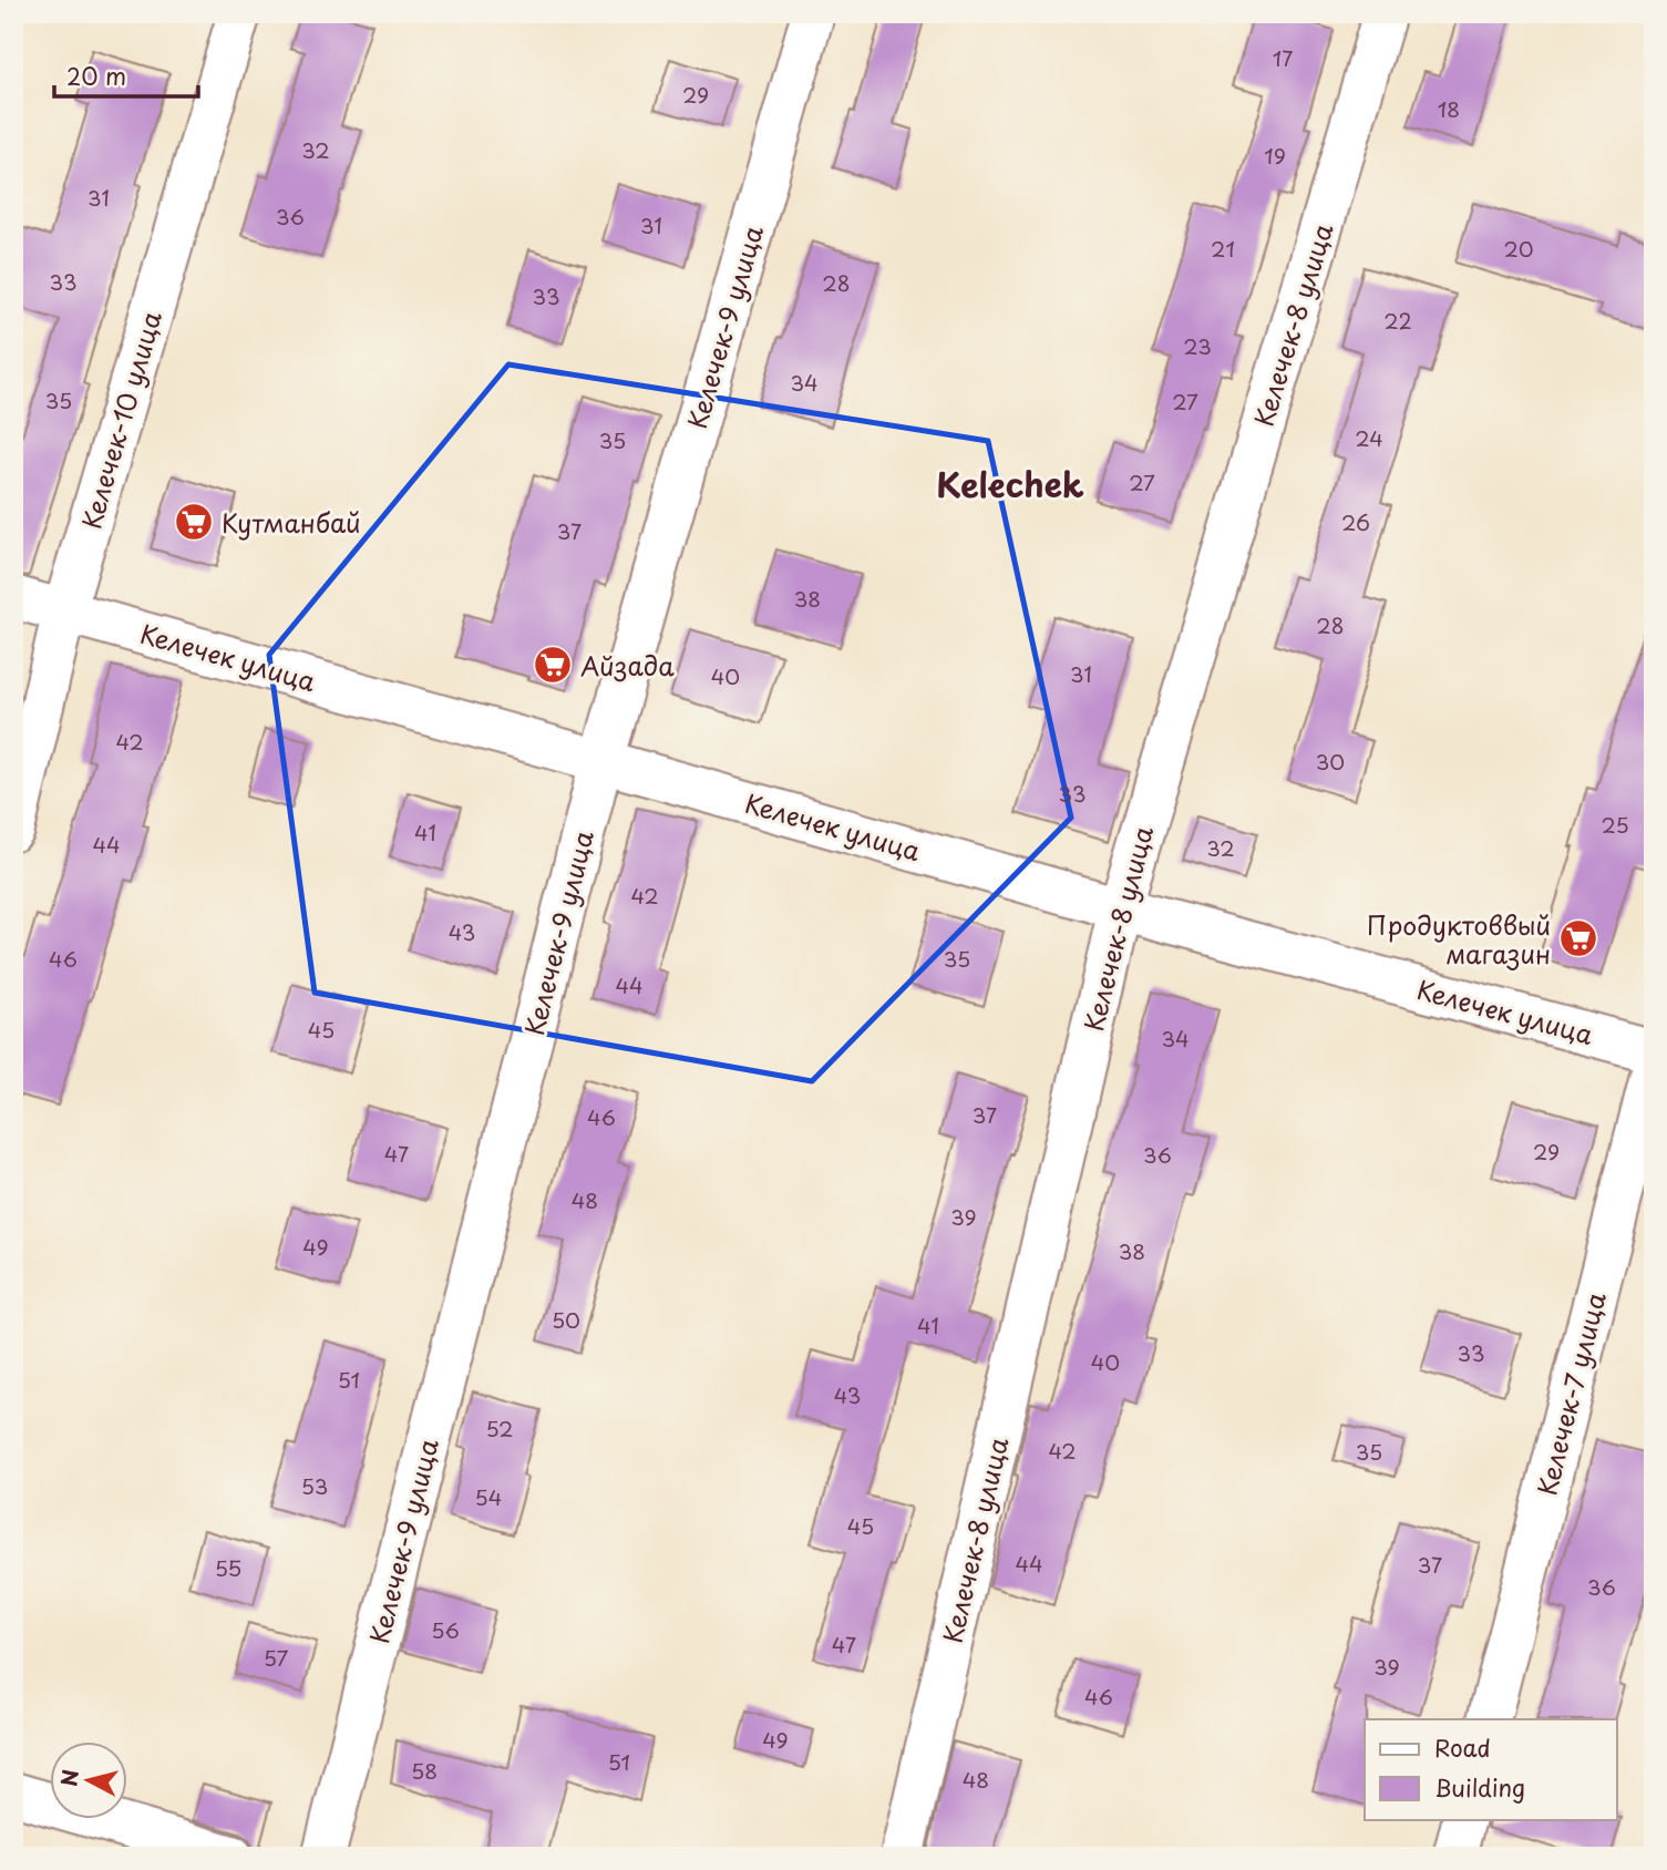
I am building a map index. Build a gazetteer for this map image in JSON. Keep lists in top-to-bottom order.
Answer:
{
  "streets": {
    "street": [
      "Келечек-8 улица",
      "Келечек-9 улица",
      "Келечек-10 улица",
      "Келечек улица",
      "Келечек-7 улица"
    ]
  },
  "crossings": [
    ["Келечек-8 улица", "Келечек улица"],
    ["Келечек-9 улица", "Келечек улица"],
    ["Келечек-10 улица", "Келечек улица"]
  ],
  "districts": ["Kelechek"],
  "places": {
    "supermarket": ["Кутманбай", "Айзада", "Продуктоввый магазин"]
  },
  "house_numbers": [
    "17",
    "29",
    "18",
    "32",
    "19",
    "31",
    "36",
    "31",
    "21",
    "20",
    "33",
    "28",
    "33",
    "22",
    "23",
    "34",
    "35",
    "27",
    "24",
    "35",
    "27",
    "26",
    "37",
    "38",
    "28",
    "31",
    "40",
    "42",
    "30",
    "33",
    "25",
    "41",
    "44",
    "32",
    "42",
    "43",
    "46",
    "35",
    "44",
    "45",
    "34",
    "37",
    "46",
    "29",
    "47",
    "36",
    "48",
    "39",
    "49",
    "38",
    "50",
    "41",
    "33",
    "40",
    "51",
    "43",
    "52",
    "42",
    "35",
    "53",
    "54",
    "45",
    "44",
    "37",
    "55",
    "36",
    "56",
    "47",
    "57",
    "39",
    "46",
    "49",
    "51",
    "58",
    "48"
  ],
  "legend": ["Road", "Building"],
  "scale_bar": "20 m",
  "north": "left"
}
